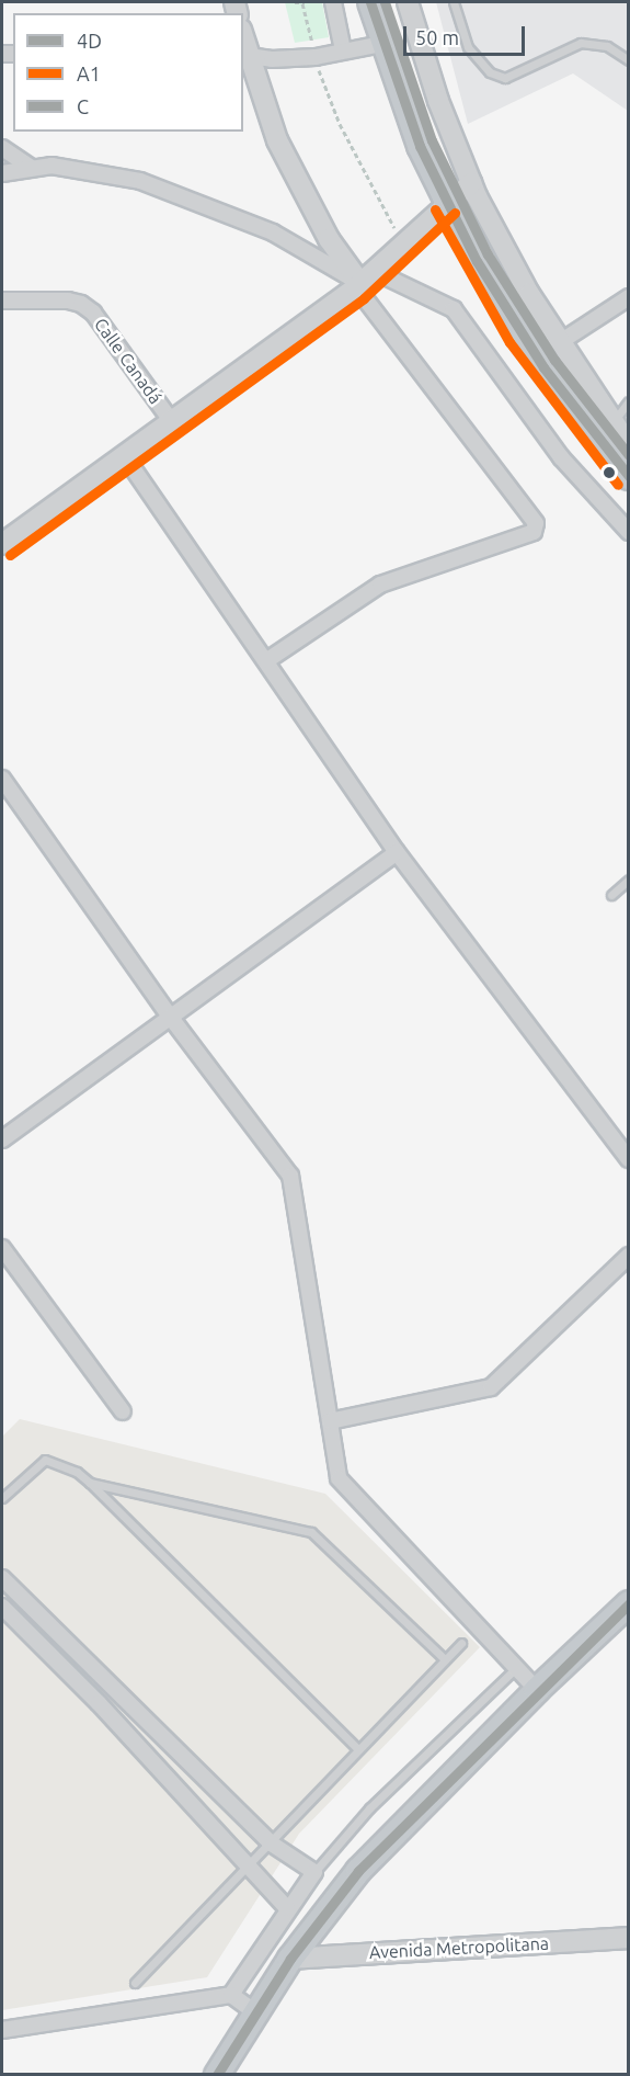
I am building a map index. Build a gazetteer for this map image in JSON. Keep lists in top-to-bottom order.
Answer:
{
  "streets": {
    "street": ["Calle Canadá", "Avenida Metropolitana"]
  },
  "lines": ["transit line 4D", "transit line C", "transit line A1"],
  "legend": ["4D", "A1", "C"],
  "scale_bar": "50 m"
}
